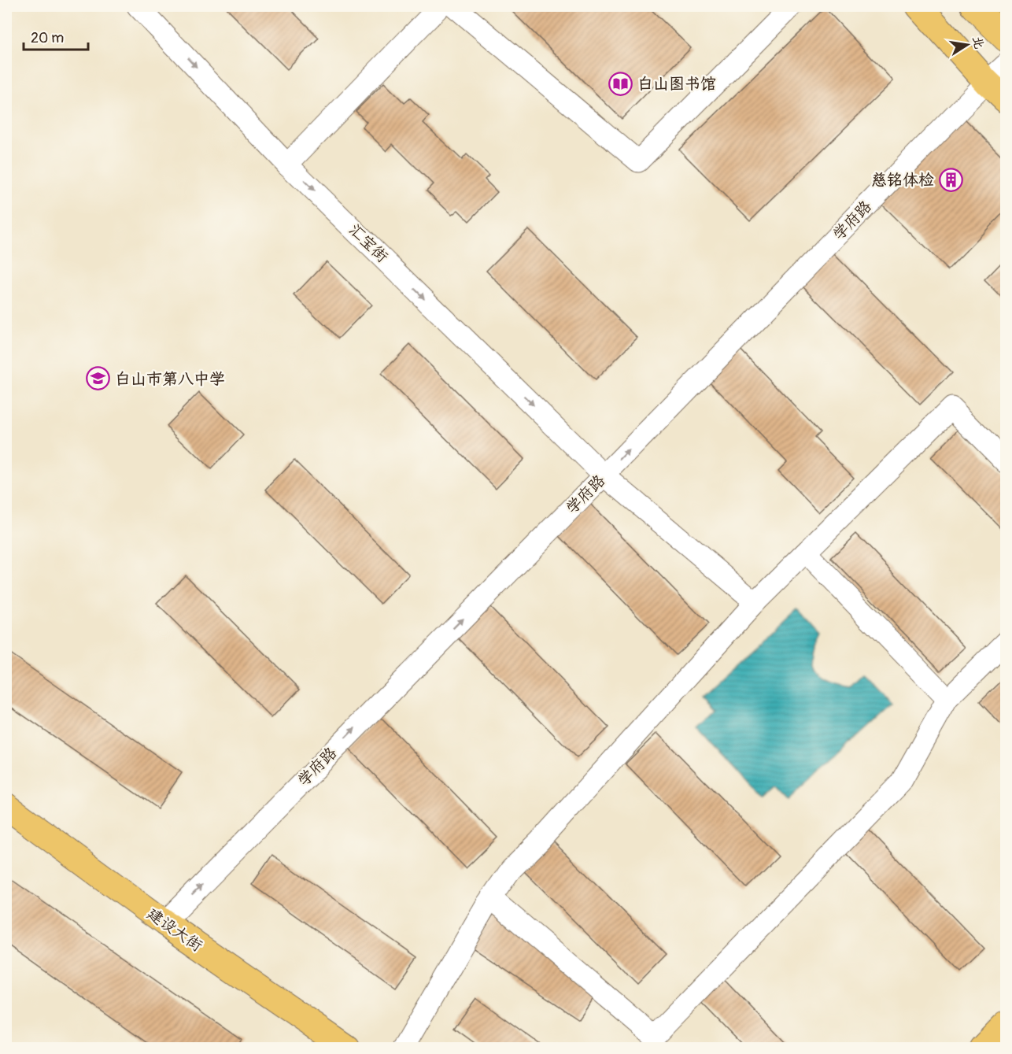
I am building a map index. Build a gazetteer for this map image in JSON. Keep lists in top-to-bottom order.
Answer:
{
  "streets": {
    "main road": ["建设大街"],
    "street": ["学府路", "汇宝街"]
  },
  "crossings": [
    ["学府路", "汇宝街"],
    ["学府路", "建设大街"]
  ],
  "one_way": ["学府路", "汇宝街"],
  "places": {
    "library": ["白山图书馆"],
    "building": ["慈铭体检"],
    "school or university": ["白山市第八中学"]
  },
  "scale_bar": "20 m",
  "north": "right"
}
